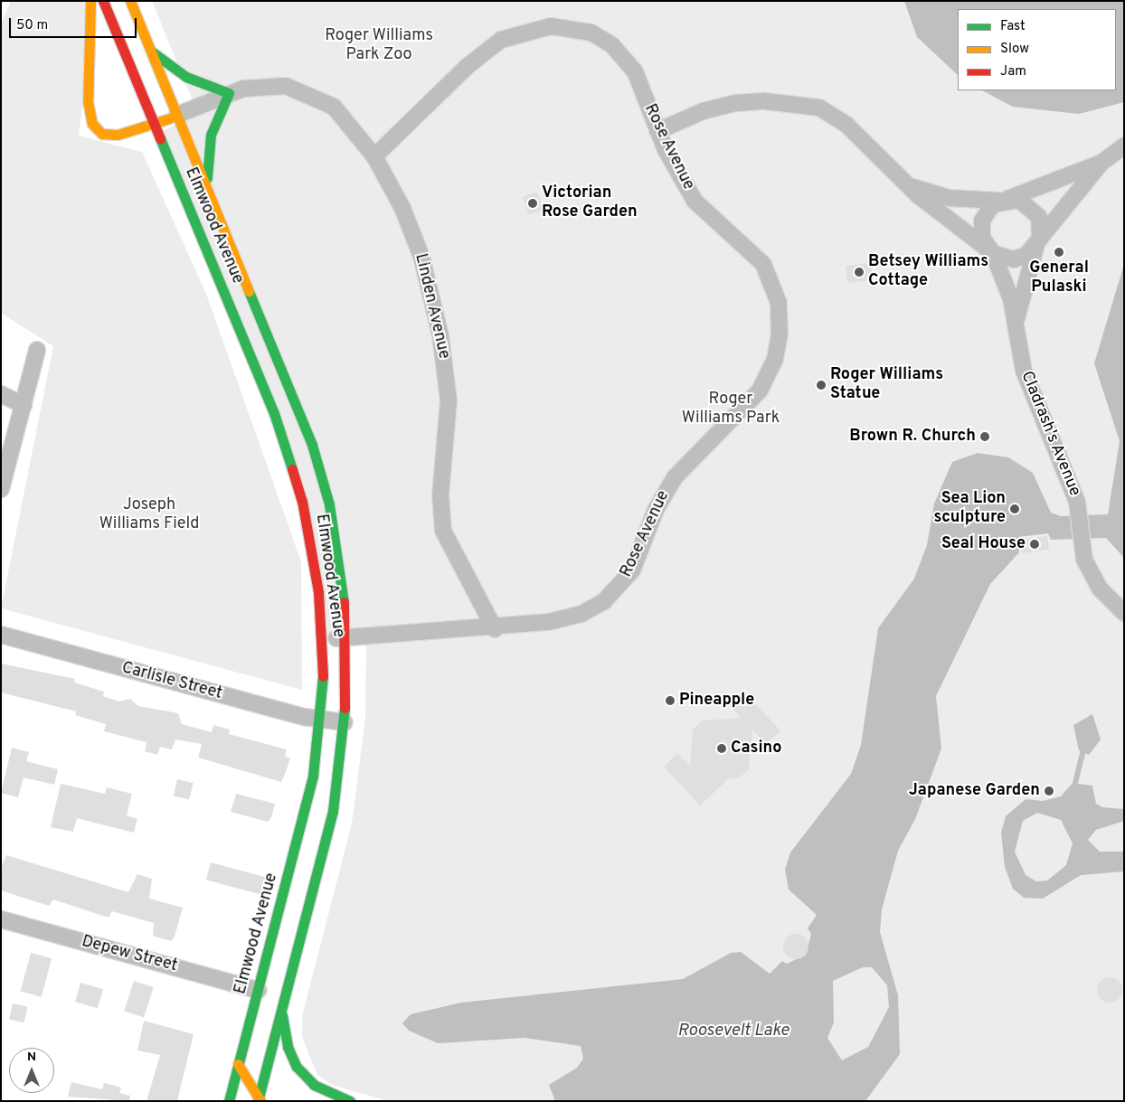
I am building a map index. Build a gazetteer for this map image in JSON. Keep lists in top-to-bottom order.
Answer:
{
  "streets": {
    "main road": ["Elmwood Avenue"],
    "street": [
      "Rose Avenue",
      "Linden Avenue",
      "Cladrash's Avenue",
      "Carlisle Street",
      "Depew Street"
    ]
  },
  "crossings": [
    ["Rose Avenue", "Elmwood Avenue"],
    ["Rose Avenue", "Linden Avenue"],
    ["Elmwood Avenue", "Linden Avenue"],
    ["Elmwood Avenue", "Carlisle Street"],
    ["Elmwood Avenue", "Depew Street"]
  ],
  "water": ["Roosevelt Lake"],
  "parks": ["Roger Williams Park Zoo", "Roger Williams Park", "Joseph Williams Field"],
  "places": [
    "Victorian Rose Garden",
    "General Pulaski",
    "Betsey Williams Cottage",
    "Roger Williams Statue",
    "Brown R. Church",
    "Sea Lion sculpture",
    "Seal House",
    "Pineapple",
    "Casino",
    "Japanese Garden"
  ],
  "legend": ["Fast", "Slow", "Jam"],
  "scale_bar": "50 m",
  "north": "top"
}
